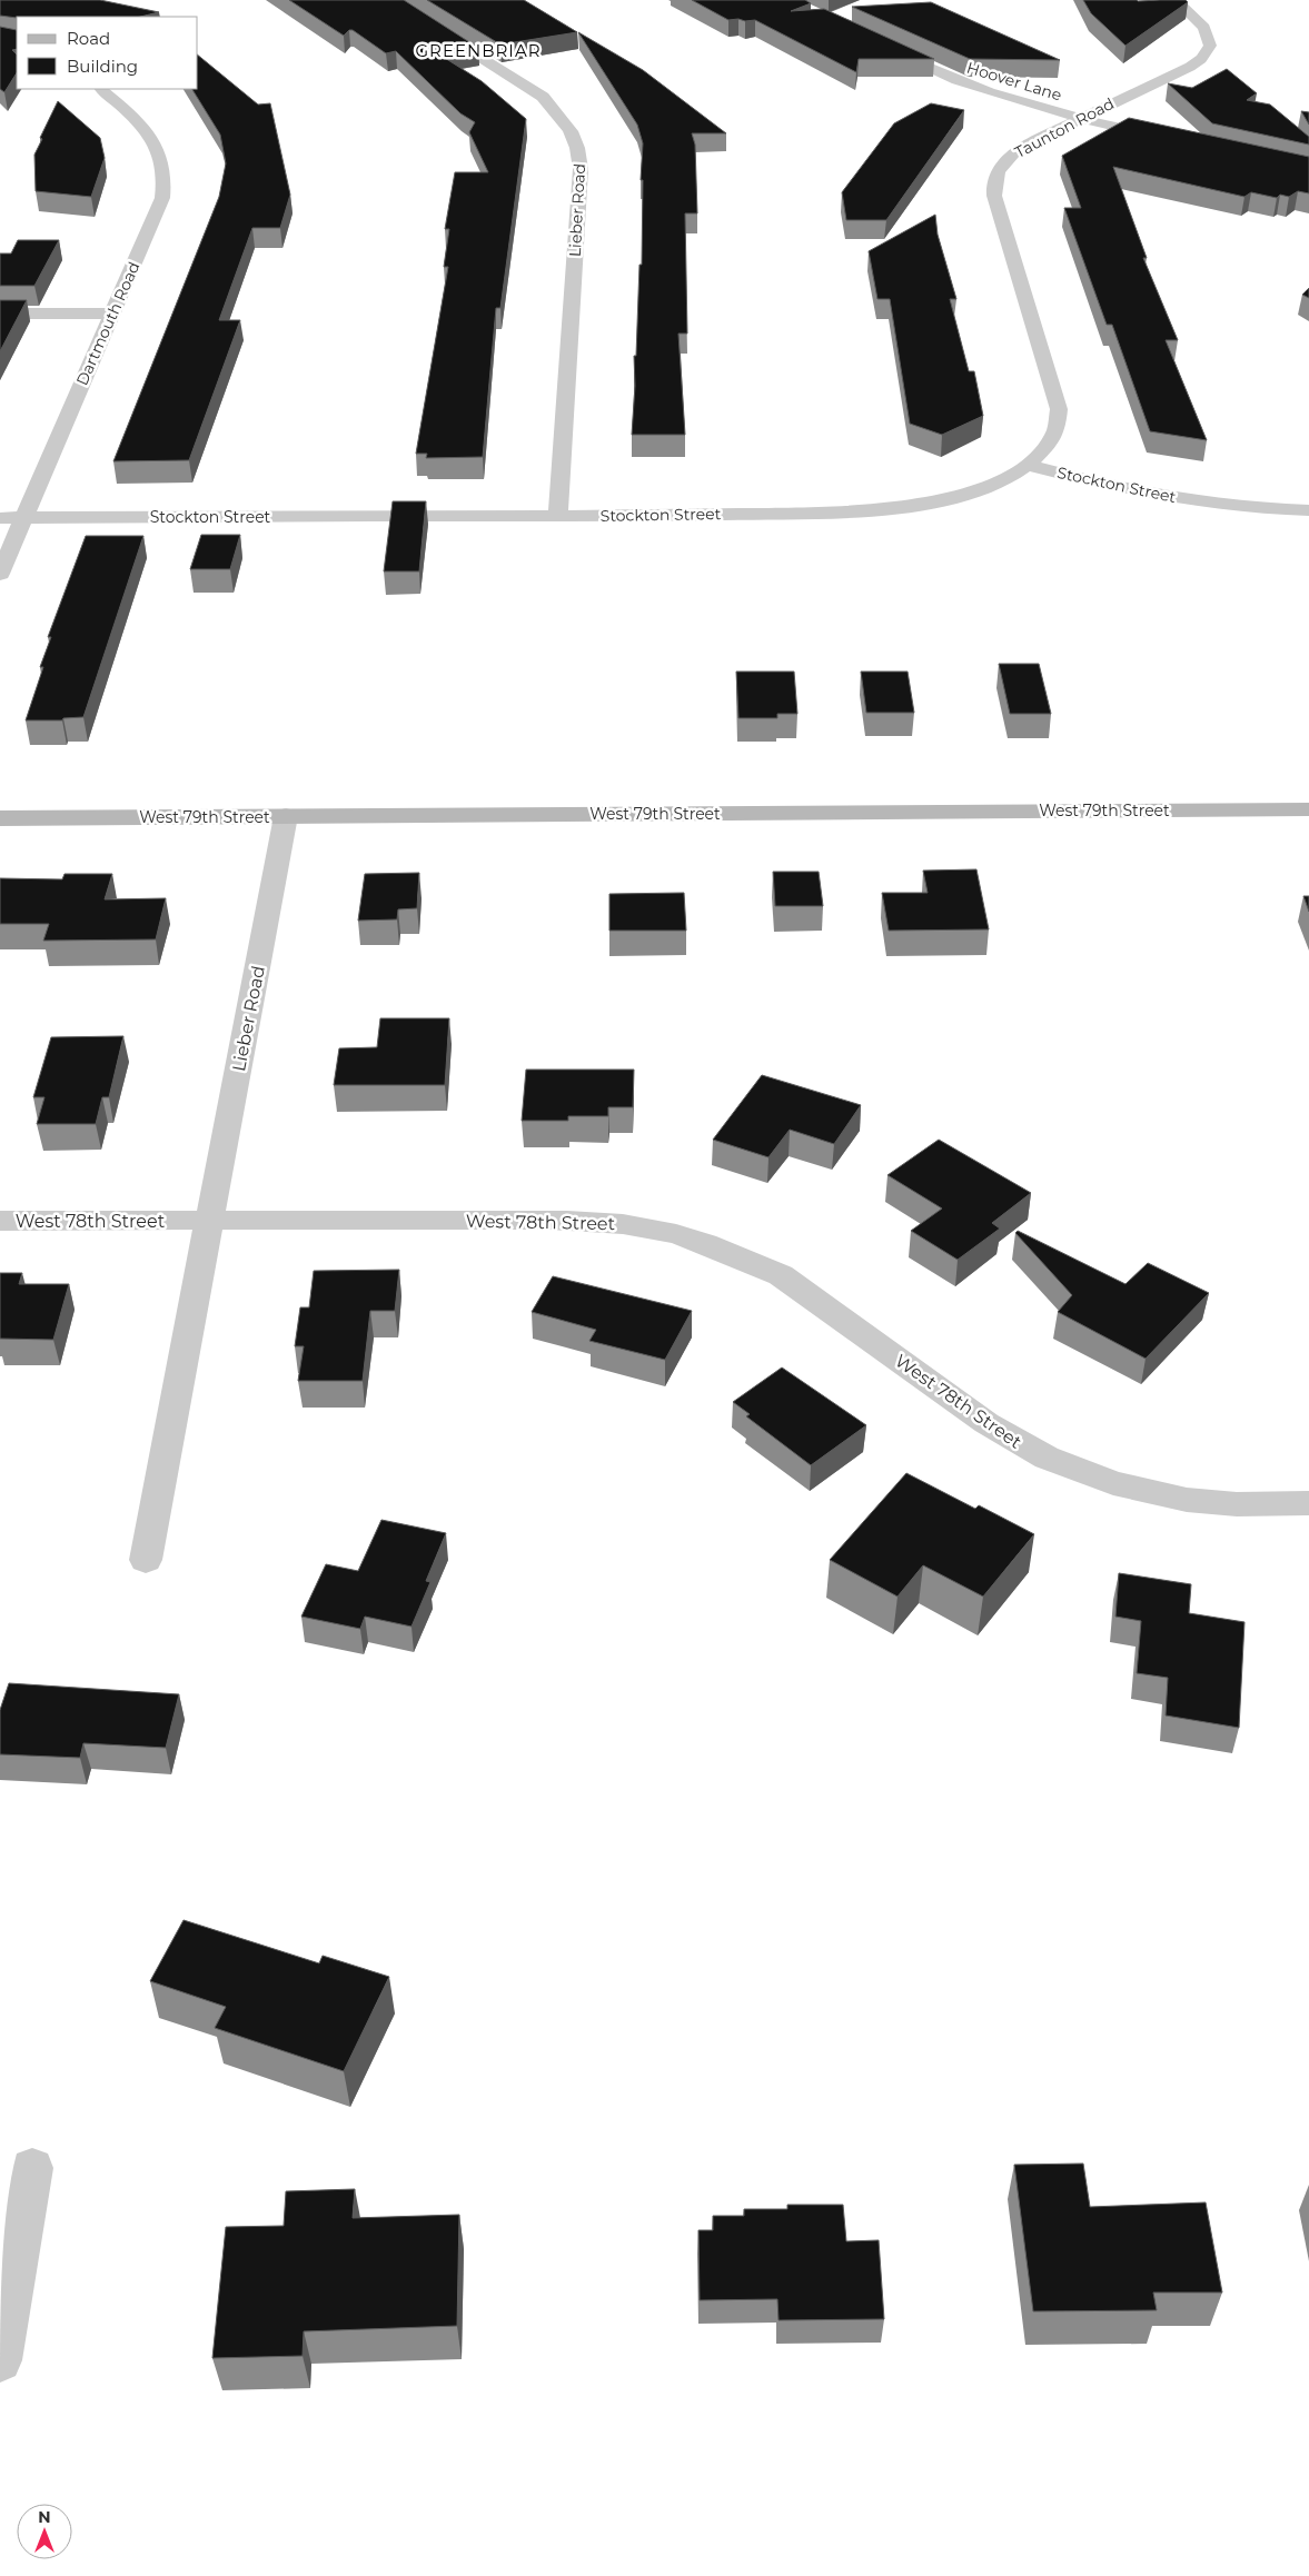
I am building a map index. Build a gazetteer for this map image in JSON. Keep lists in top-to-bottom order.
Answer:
{
  "streets": {
    "main road": ["West 79th Street"],
    "street": [
      "Hoover Lane",
      "Taunton Road",
      "Lieber Road",
      "Dartmouth Road",
      "Stockton Street",
      "West 78th Street"
    ]
  },
  "crossings": [
    ["Hoover Lane", "Taunton Road"],
    ["Taunton Road", "Stockton Street"],
    ["Lieber Road", "Stockton Street"],
    ["Lieber Road", "West 79th Street"],
    ["Lieber Road", "West 78th Street"],
    ["Dartmouth Road", "Stockton Street"]
  ],
  "districts": ["GREENBRIAR"],
  "legend": ["Road", "Building"],
  "north": "top"
}
